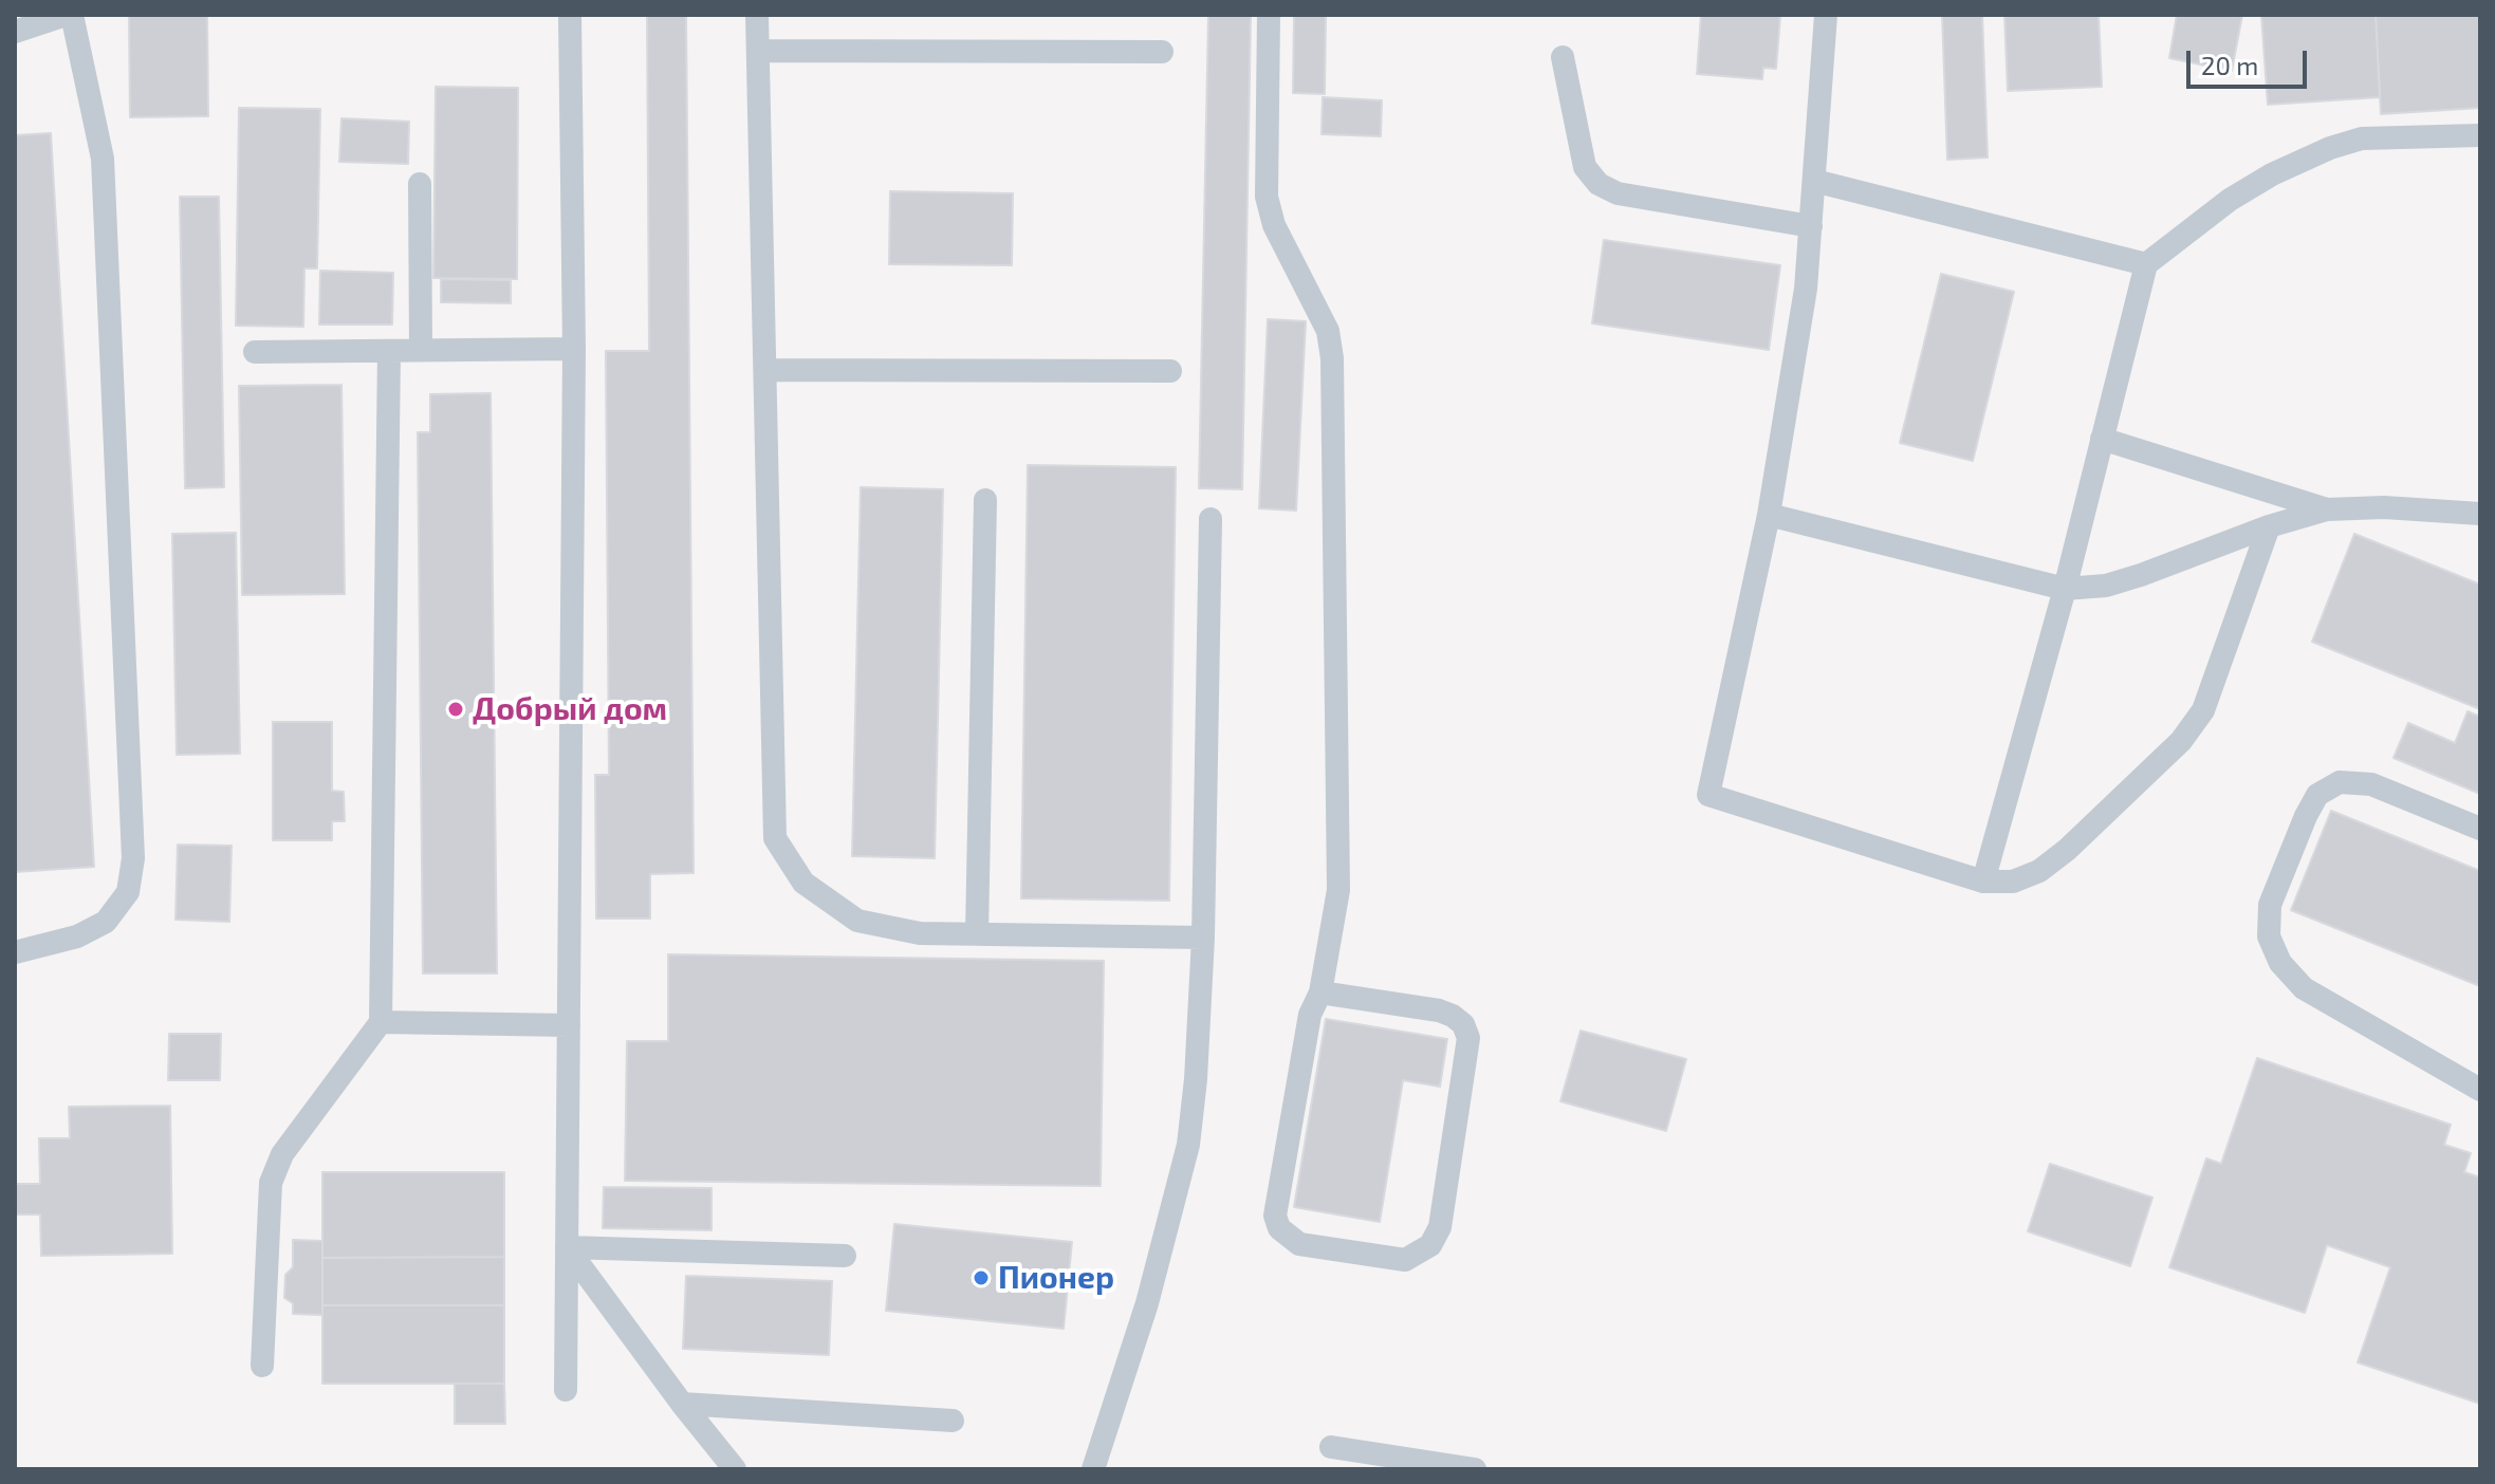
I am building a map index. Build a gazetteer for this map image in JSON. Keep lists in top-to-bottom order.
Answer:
{
  "places": ["Добрый дом", "Пионер"],
  "scale_bar": "20 m"
}
